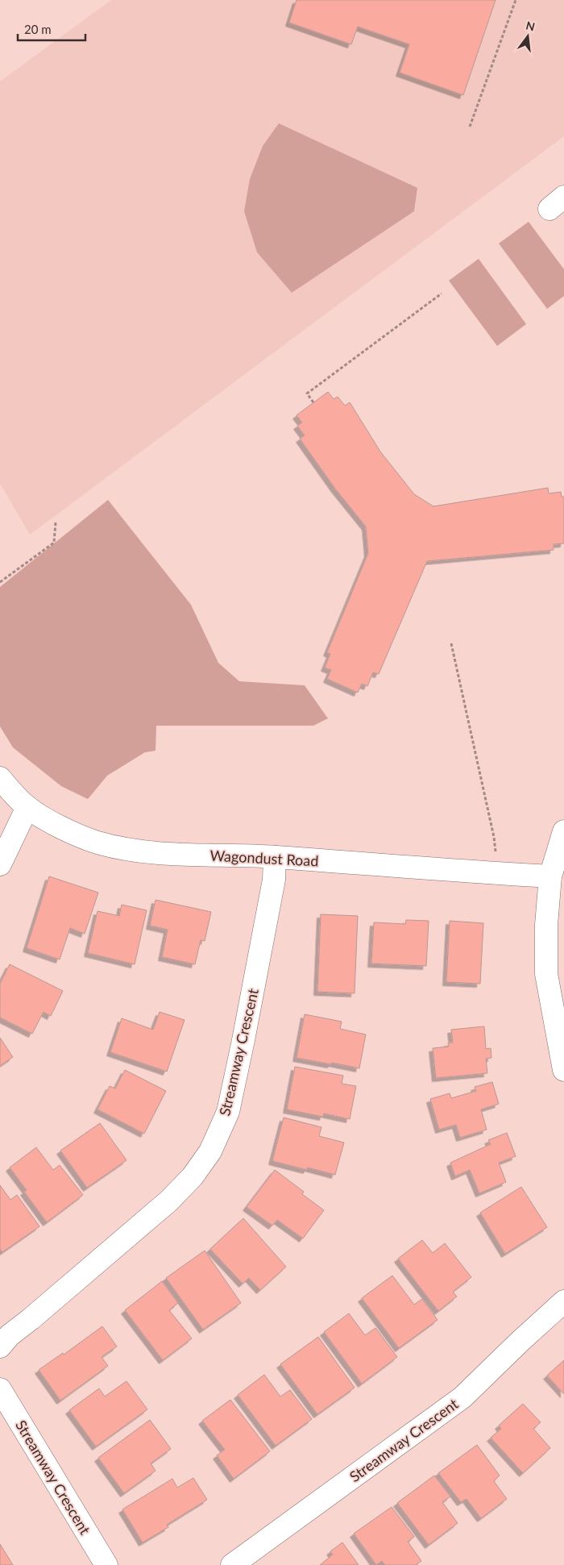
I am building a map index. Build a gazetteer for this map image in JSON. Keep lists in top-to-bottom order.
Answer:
{
  "streets": {
    "street": ["Wagondust Road", "Streamway Crescent"]
  },
  "crossings": [
    ["Wagondust Road", "Streamway Crescent"]
  ],
  "scale_bar": "20 m",
  "north": "top"
}
